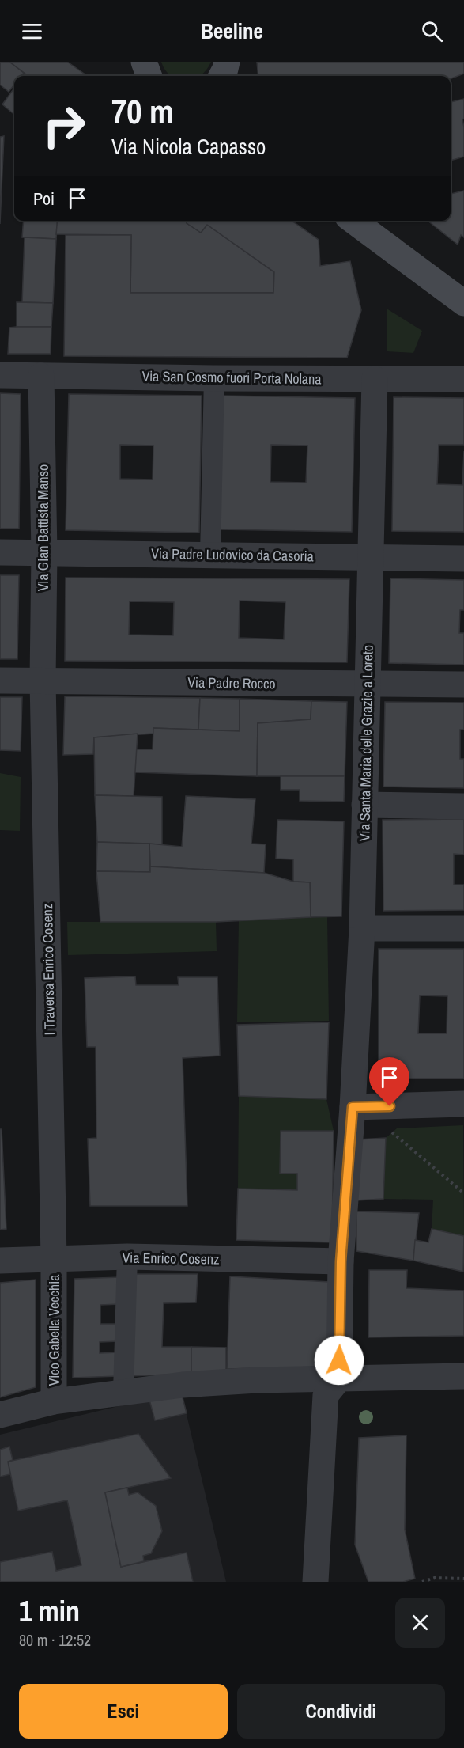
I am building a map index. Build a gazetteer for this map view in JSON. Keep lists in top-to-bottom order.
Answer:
{
  "streets": {
    "street": [
      "Via San Cosmo fuori Porta Nolana",
      "Via Gian Battista Manso",
      "Via Padre Ludovico da Casoria",
      "Via Padre Rocco",
      "Via Santa Maria delle Grazie a Loreto",
      "I Traversa Enrico Cosenz",
      "Via Enrico Cosenz",
      "Vico Gabella Vecchia"
    ]
  },
  "crossings": [
    ["Via San Cosmo fuori Porta Nolana", "Via Gian Battista Manso"],
    ["Via San Cosmo fuori Porta Nolana", "Via Santa Maria delle Grazie a Loreto"],
    ["Via Gian Battista Manso", "Via Padre Ludovico da Casoria"],
    ["Via Gian Battista Manso", "Via Padre Rocco"],
    ["Via Gian Battista Manso", "I Traversa Enrico Cosenz"],
    ["Via Padre Ludovico da Casoria", "Via Santa Maria delle Grazie a Loreto"],
    ["Via Padre Rocco", "Via Santa Maria delle Grazie a Loreto"],
    ["Via Padre Rocco", "I Traversa Enrico Cosenz"],
    ["Via Santa Maria delle Grazie a Loreto", "Via Enrico Cosenz"],
    ["I Traversa Enrico Cosenz", "Via Enrico Cosenz"],
    ["I Traversa Enrico Cosenz", "Vico Gabella Vecchia"],
    ["Via Enrico Cosenz", "Vico Gabella Vecchia"]
  ],
  "page": {
    "header": "Beeline",
    "turn": ["70 m", "Via Nicola Capasso"],
    "then": "Poi",
    "heading": ["1 min", "80 m · 12:52"],
    "buttons": ["Esci", "Condividi"]
  }
}
